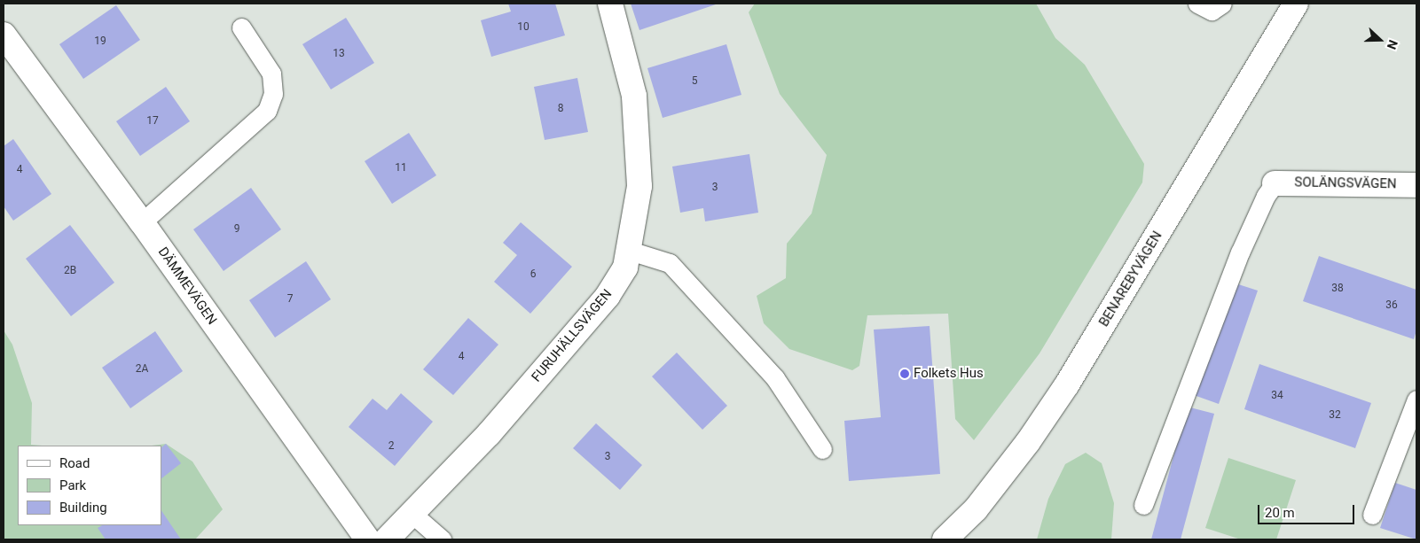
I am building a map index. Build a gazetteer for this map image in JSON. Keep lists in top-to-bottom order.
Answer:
{
  "streets": {
    "street": [
      "SOLÄNGSVÄGEN",
      "BENAREBYVÄGEN",
      "DÄMMEVÄGEN",
      "FURUHÄLLSVÄGEN"
    ]
  },
  "places": ["Folkets Hus"],
  "house_numbers": [
    "10",
    "19",
    "13",
    "5",
    "8",
    "17",
    "11",
    "4",
    "3",
    "9",
    "2B",
    "6",
    "38",
    "7",
    "36",
    "4",
    "2A",
    "34",
    "32",
    "2",
    "3"
  ],
  "legend": ["Road", "Park", "Building"],
  "scale_bar": "20 m",
  "north": "right"
}
